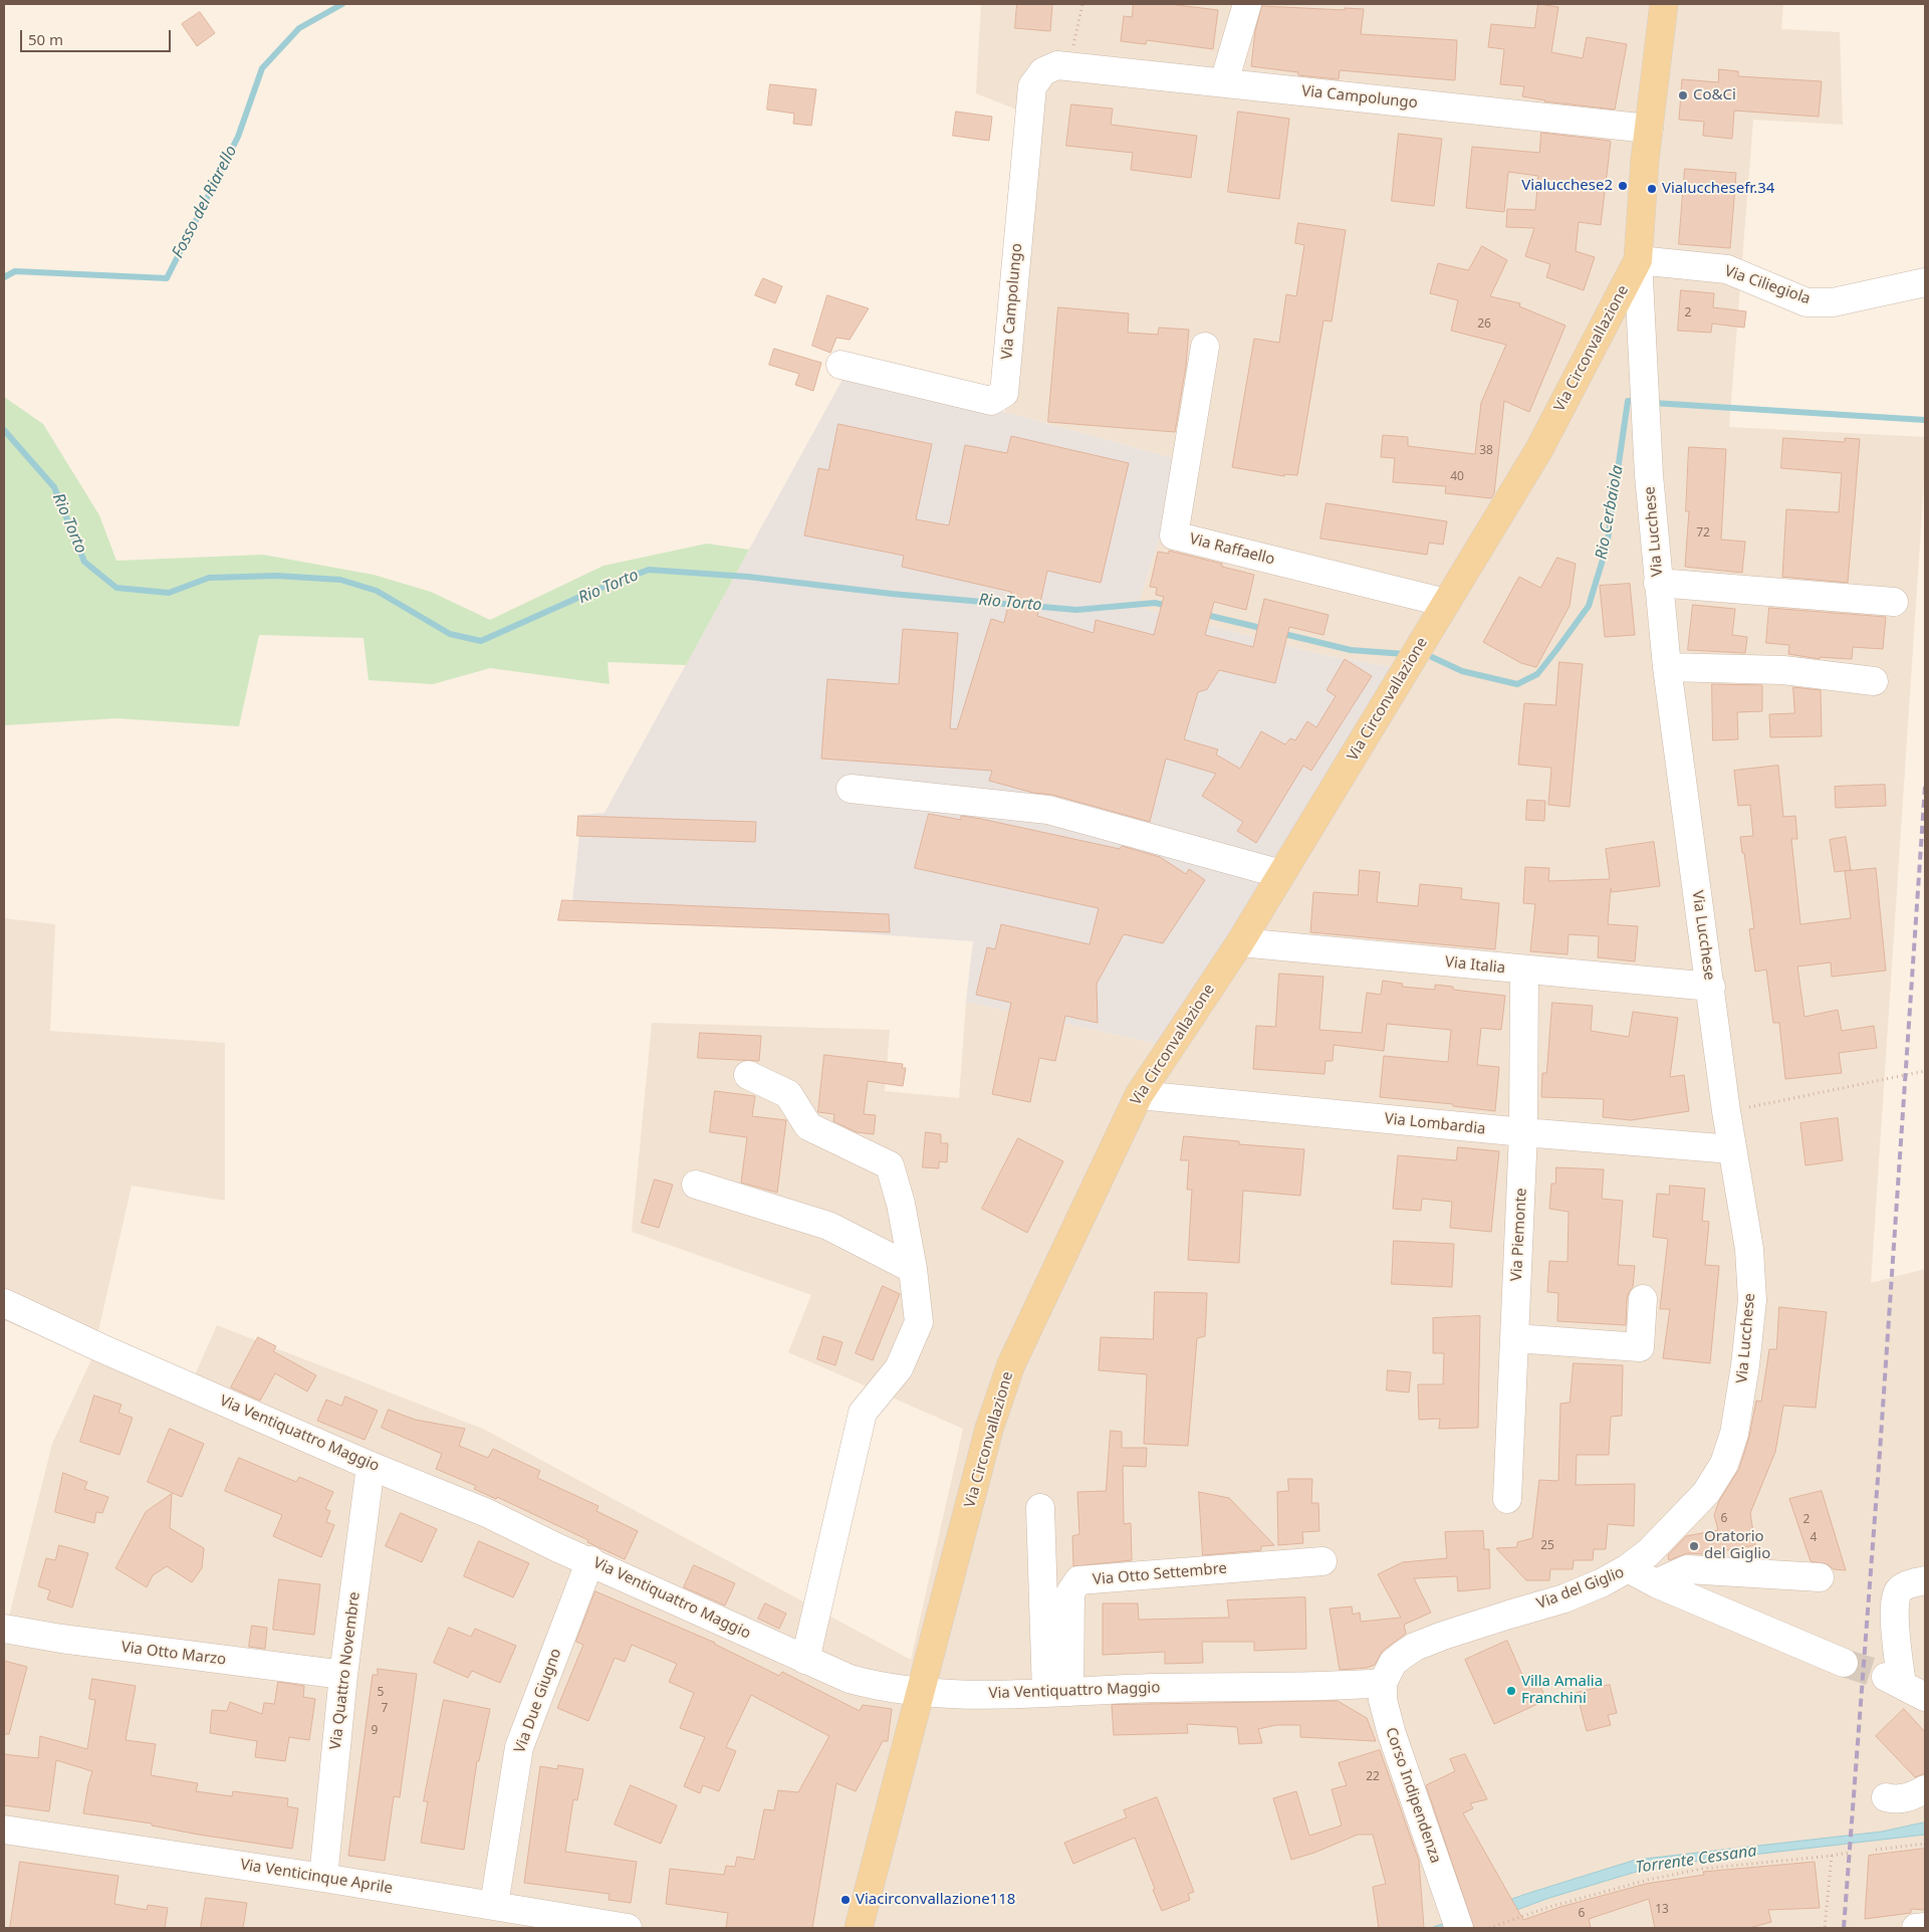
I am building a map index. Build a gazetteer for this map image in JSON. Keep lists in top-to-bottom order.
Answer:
{
  "streets": {
    "main road": ["Via Circonvallazione"],
    "street": [
      "Via Campolungo",
      "Via Ciliegiola",
      "Via Lucchese",
      "Via Raffaello",
      "Via Italia",
      "Via Lombardia",
      "Via Piemonte",
      "Via Ventiquattro Maggio",
      "Via Otto Settembre",
      "Via del Giglio",
      "Via Otto Marzo",
      "Via Quattro Novembre",
      "Via Due Giugno",
      "Corso Indipendenza",
      "Via Venticinque Aprile"
    ]
  },
  "crossings": [
    ["Via Ciliegiola", "Via Circonvallazione"],
    ["Via Ciliegiola", "Via Lucchese"],
    ["Via Circonvallazione", "Via Lucchese"],
    ["Via Circonvallazione", "Via Raffaello"],
    ["Via Circonvallazione", "Via Italia"],
    ["Via Circonvallazione", "Via Lombardia"],
    ["Via Circonvallazione", "Via Ventiquattro Maggio"],
    ["Via Lucchese", "Via Italia"],
    ["Via Lucchese", "Via Lombardia"],
    ["Via Lucchese", "Via del Giglio"],
    ["Via Italia", "Via Piemonte"],
    ["Via Lombardia", "Via Piemonte"],
    ["Via Ventiquattro Maggio", "Via Otto Settembre"],
    ["Via Ventiquattro Maggio", "Via del Giglio"],
    ["Via Ventiquattro Maggio", "Via Quattro Novembre"],
    ["Via Ventiquattro Maggio", "Via Due Giugno"],
    ["Via Ventiquattro Maggio", "Corso Indipendenza"],
    ["Via del Giglio", "Corso Indipendenza"],
    ["Via Otto Marzo", "Via Quattro Novembre"],
    ["Via Quattro Novembre", "Via Venticinque Aprile"],
    ["Via Due Giugno", "Via Venticinque Aprile"]
  ],
  "water": [
    "Fosso del Riarello",
    "Rio Cerbaiola",
    "Rio Torto",
    "Torrente Cessana"
  ],
  "places": [
    "Co&Ci",
    "Vialucchese2",
    "Vialucchesefr.34",
    "Oratorio del Giglio",
    "Villa Amalia Franchini",
    "Viacirconvallazione118"
  ],
  "house_numbers": [
    "2",
    "26",
    "38",
    "40",
    "72",
    "6",
    "2",
    "4",
    "25",
    "5",
    "7",
    "9",
    "22",
    "13",
    "6"
  ],
  "scale_bar": "50 m"
}
